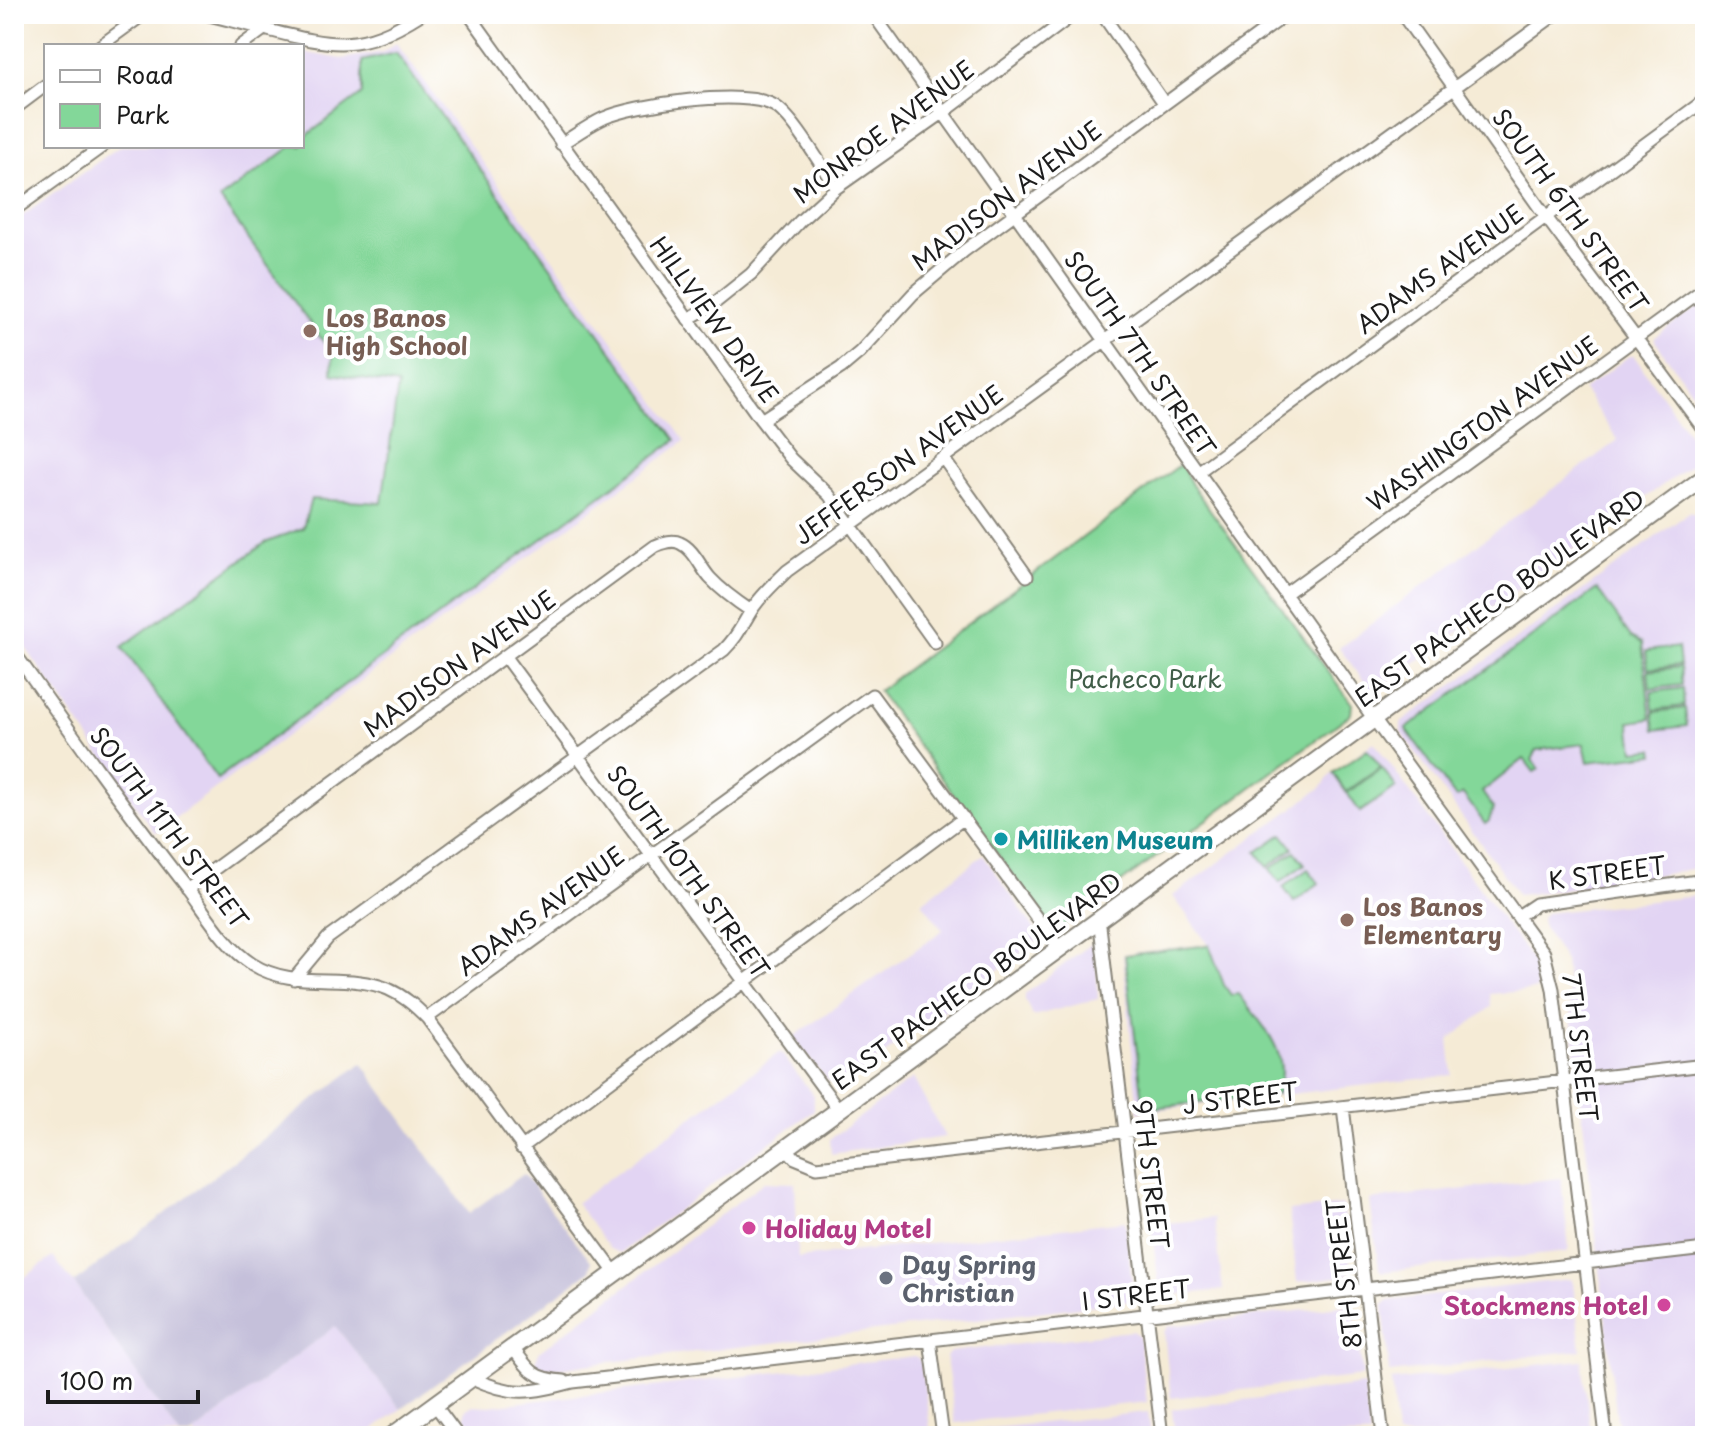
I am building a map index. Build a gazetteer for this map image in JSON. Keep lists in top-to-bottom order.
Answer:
{
  "streets": {
    "highway": ["EAST PACHECO BOULEVARD"],
    "street": [
      "MONROE AVENUE",
      "MADISON AVENUE",
      "SOUTH 6TH STREET",
      "ADAMS AVENUE",
      "HILLVIEW DRIVE",
      "SOUTH 7TH STREET",
      "WASHINGTON AVENUE",
      "JEFFERSON AVENUE",
      "SOUTH 11TH STREET",
      "SOUTH 10TH STREET",
      "K STREET",
      "7TH STREET",
      "J STREET",
      "9TH STREET",
      "8TH STREET",
      "I STREET"
    ]
  },
  "crossings": [
    ["MONROE AVENUE", "HILLVIEW DRIVE"],
    ["MONROE AVENUE", "SOUTH 7TH STREET"],
    ["MADISON AVENUE", "HILLVIEW DRIVE"],
    ["MADISON AVENUE", "SOUTH 7TH STREET"],
    ["MADISON AVENUE", "JEFFERSON AVENUE"],
    ["MADISON AVENUE", "SOUTH 11TH STREET"],
    ["MADISON AVENUE", "SOUTH 10TH STREET"],
    ["SOUTH 6TH STREET", "ADAMS AVENUE"],
    ["SOUTH 6TH STREET", "WASHINGTON AVENUE"],
    ["SOUTH 6TH STREET", "JEFFERSON AVENUE"],
    ["ADAMS AVENUE", "SOUTH 7TH STREET"],
    ["ADAMS AVENUE", "SOUTH 11TH STREET"],
    ["ADAMS AVENUE", "SOUTH 10TH STREET"],
    ["HILLVIEW DRIVE", "JEFFERSON AVENUE"],
    ["SOUTH 7TH STREET", "WASHINGTON AVENUE"],
    ["SOUTH 7TH STREET", "JEFFERSON AVENUE"],
    ["SOUTH 7TH STREET", "EAST PACHECO BOULEVARD"],
    ["SOUTH 7TH STREET", "7TH STREET"],
    ["JEFFERSON AVENUE", "SOUTH 11TH STREET"],
    ["JEFFERSON AVENUE", "SOUTH 10TH STREET"],
    ["EAST PACHECO BOULEVARD", "SOUTH 11TH STREET"],
    ["EAST PACHECO BOULEVARD", "SOUTH 10TH STREET"],
    ["EAST PACHECO BOULEVARD", "7TH STREET"],
    ["EAST PACHECO BOULEVARD", "J STREET"],
    ["EAST PACHECO BOULEVARD", "9TH STREET"],
    ["EAST PACHECO BOULEVARD", "I STREET"],
    ["K STREET", "7TH STREET"],
    ["7TH STREET", "J STREET"],
    ["7TH STREET", "I STREET"],
    ["J STREET", "9TH STREET"],
    ["J STREET", "8TH STREET"],
    ["9TH STREET", "I STREET"],
    ["8TH STREET", "I STREET"]
  ],
  "parks": ["Pacheco Park"],
  "places": [
    "Los Banos High School",
    "Milliken Museum",
    "Los Banos Elementary",
    "Holiday Motel",
    "Day Spring Christian",
    "Stockmens Hotel"
  ],
  "legend": ["Road", "Park"],
  "scale_bar": "100 m"
}
